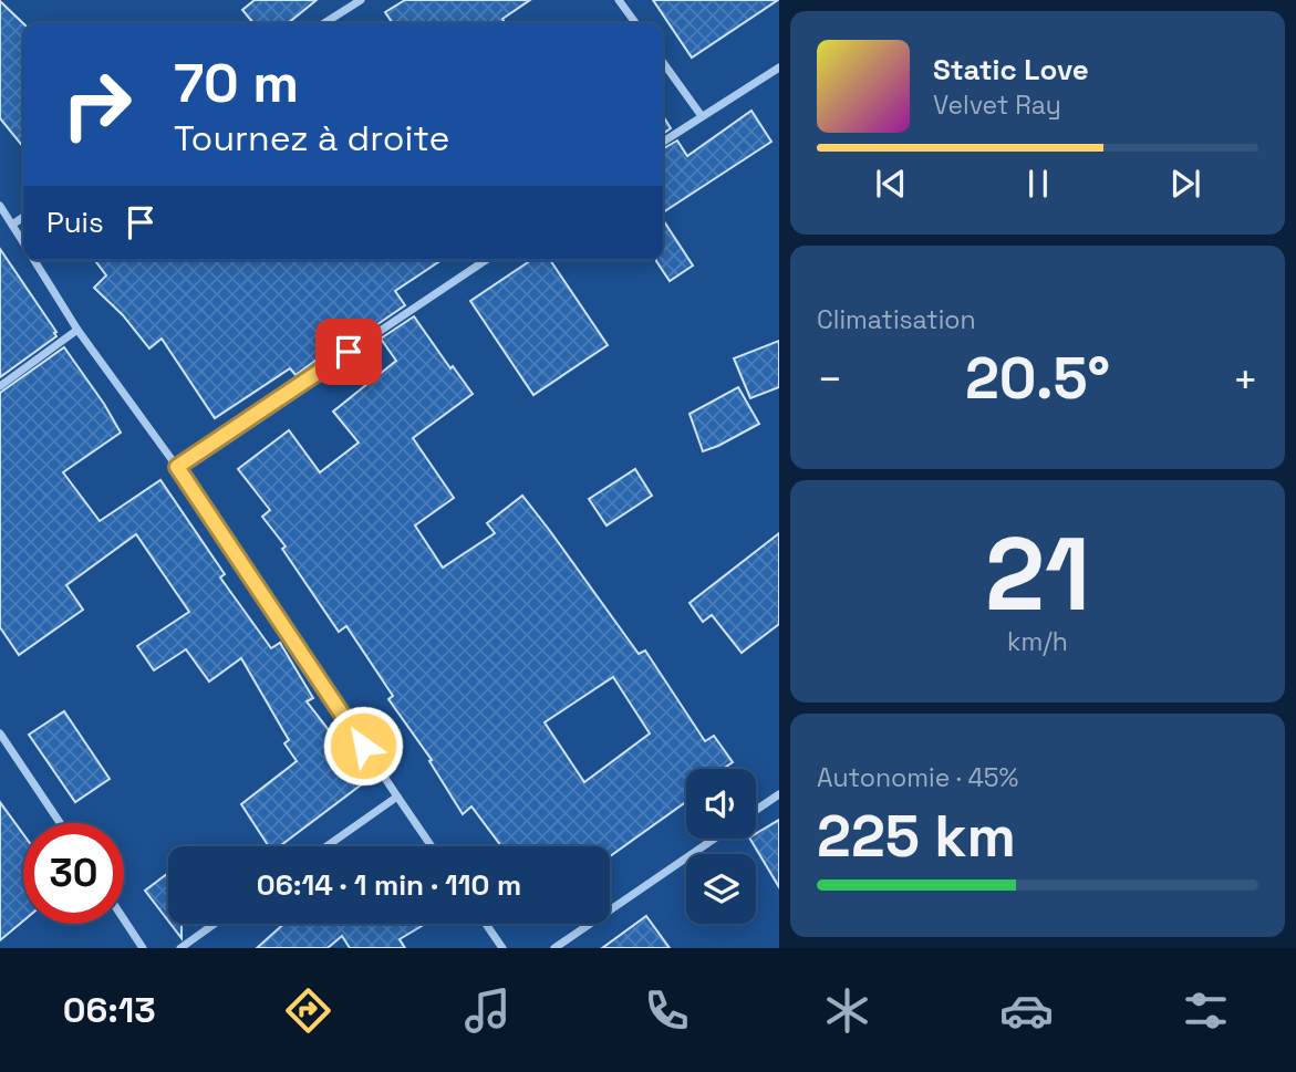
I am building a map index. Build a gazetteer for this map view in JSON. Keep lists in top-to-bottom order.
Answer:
{
  "page": {
    "turn": ["70 m", "Tournez à droite"],
    "song": ["Static Love", "Velvet Ray"],
    "then": "Puis",
    "tile": [
      "Climatisation",
      ["21", "km/h"],
      ["Autonomie · 45%", "225 km"]
    ],
    "heat": ["−", "20.5°", "+"],
    "limit": "30",
    "trip": "06:14 · 1 min · 110 m",
    "tabs": "06:13"
  }
}
